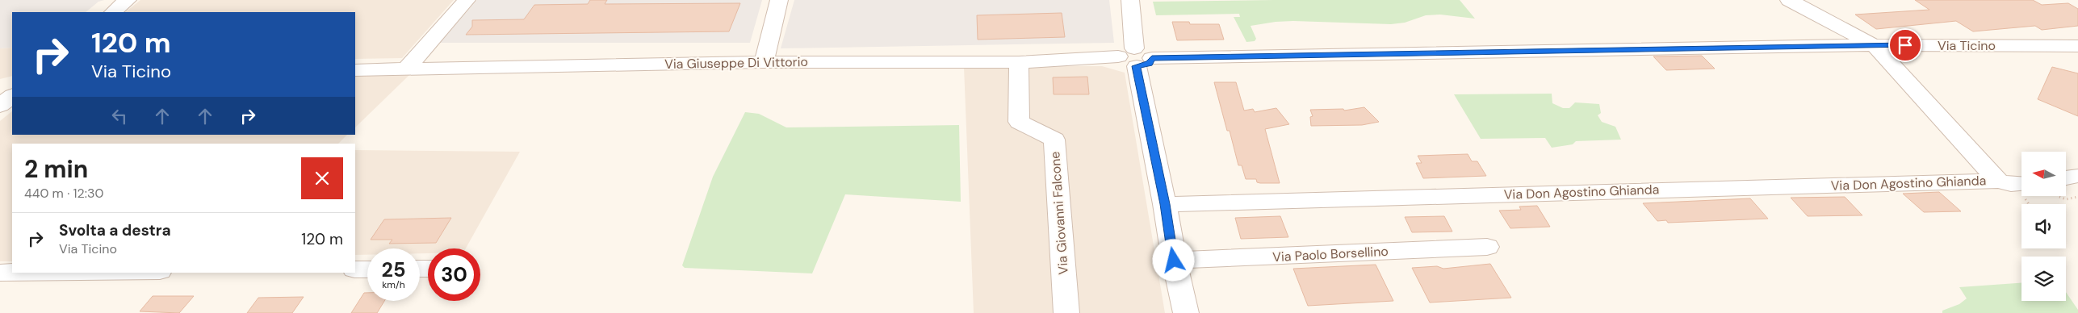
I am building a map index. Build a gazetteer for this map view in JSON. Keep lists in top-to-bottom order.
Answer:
{
  "streets": {
    "street": [
      "Via Ticino",
      "Via Giuseppe Di Vittorio",
      "Via Don Agostino Ghianda",
      "Via Giovanni Falcone",
      "Via Paolo Borsellino"
    ]
  },
  "crossings": [
    ["Via Ticino", "Via Giuseppe Di Vittorio"],
    ["Via Giuseppe Di Vittorio", "Via Giovanni Falcone"]
  ],
  "north": "left",
  "page": {
    "turn": ["120 m", "Via Ticino"],
    "heading": ["2 min", "440 m · 12:30"],
    "list": [
      {
        "name": "Svolta a destra",
        "note": "Via Ticino",
        "value": "120 m"
      }
    ],
    "speed": "25 km/h",
    "limit": "30"
  }
}
